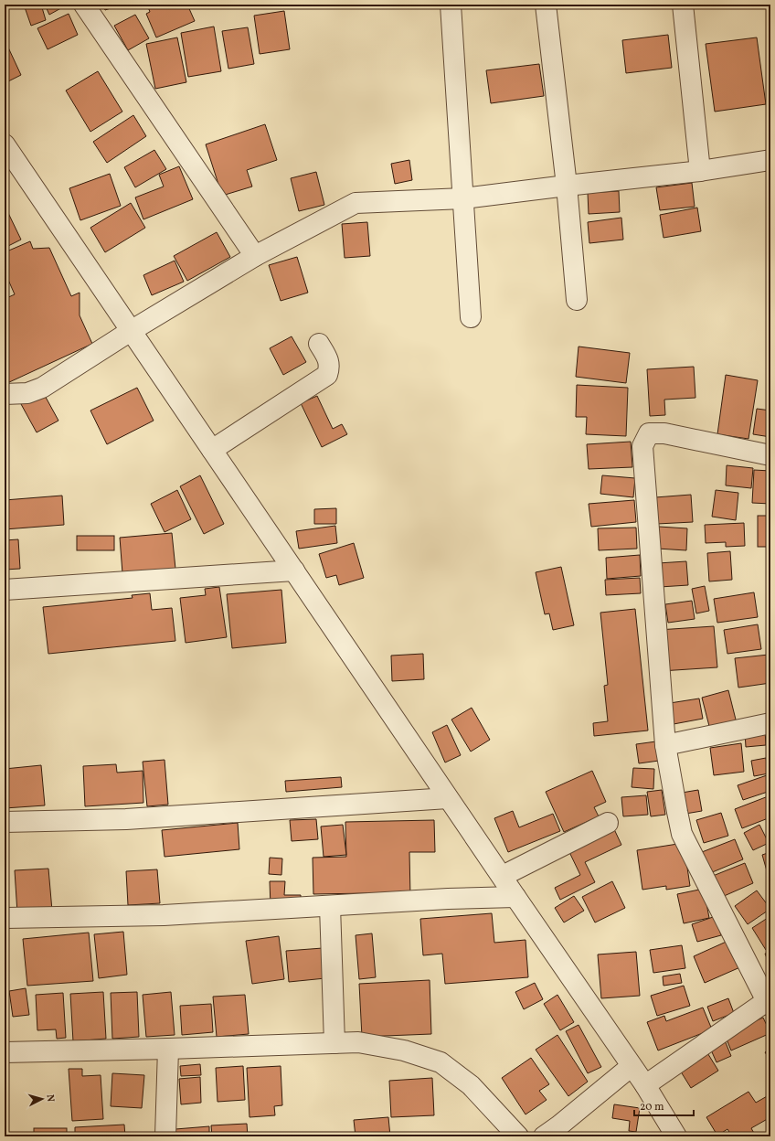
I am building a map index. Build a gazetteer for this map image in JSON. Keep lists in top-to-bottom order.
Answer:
{
  "scale_bar": "20 m",
  "north": "right"
}
